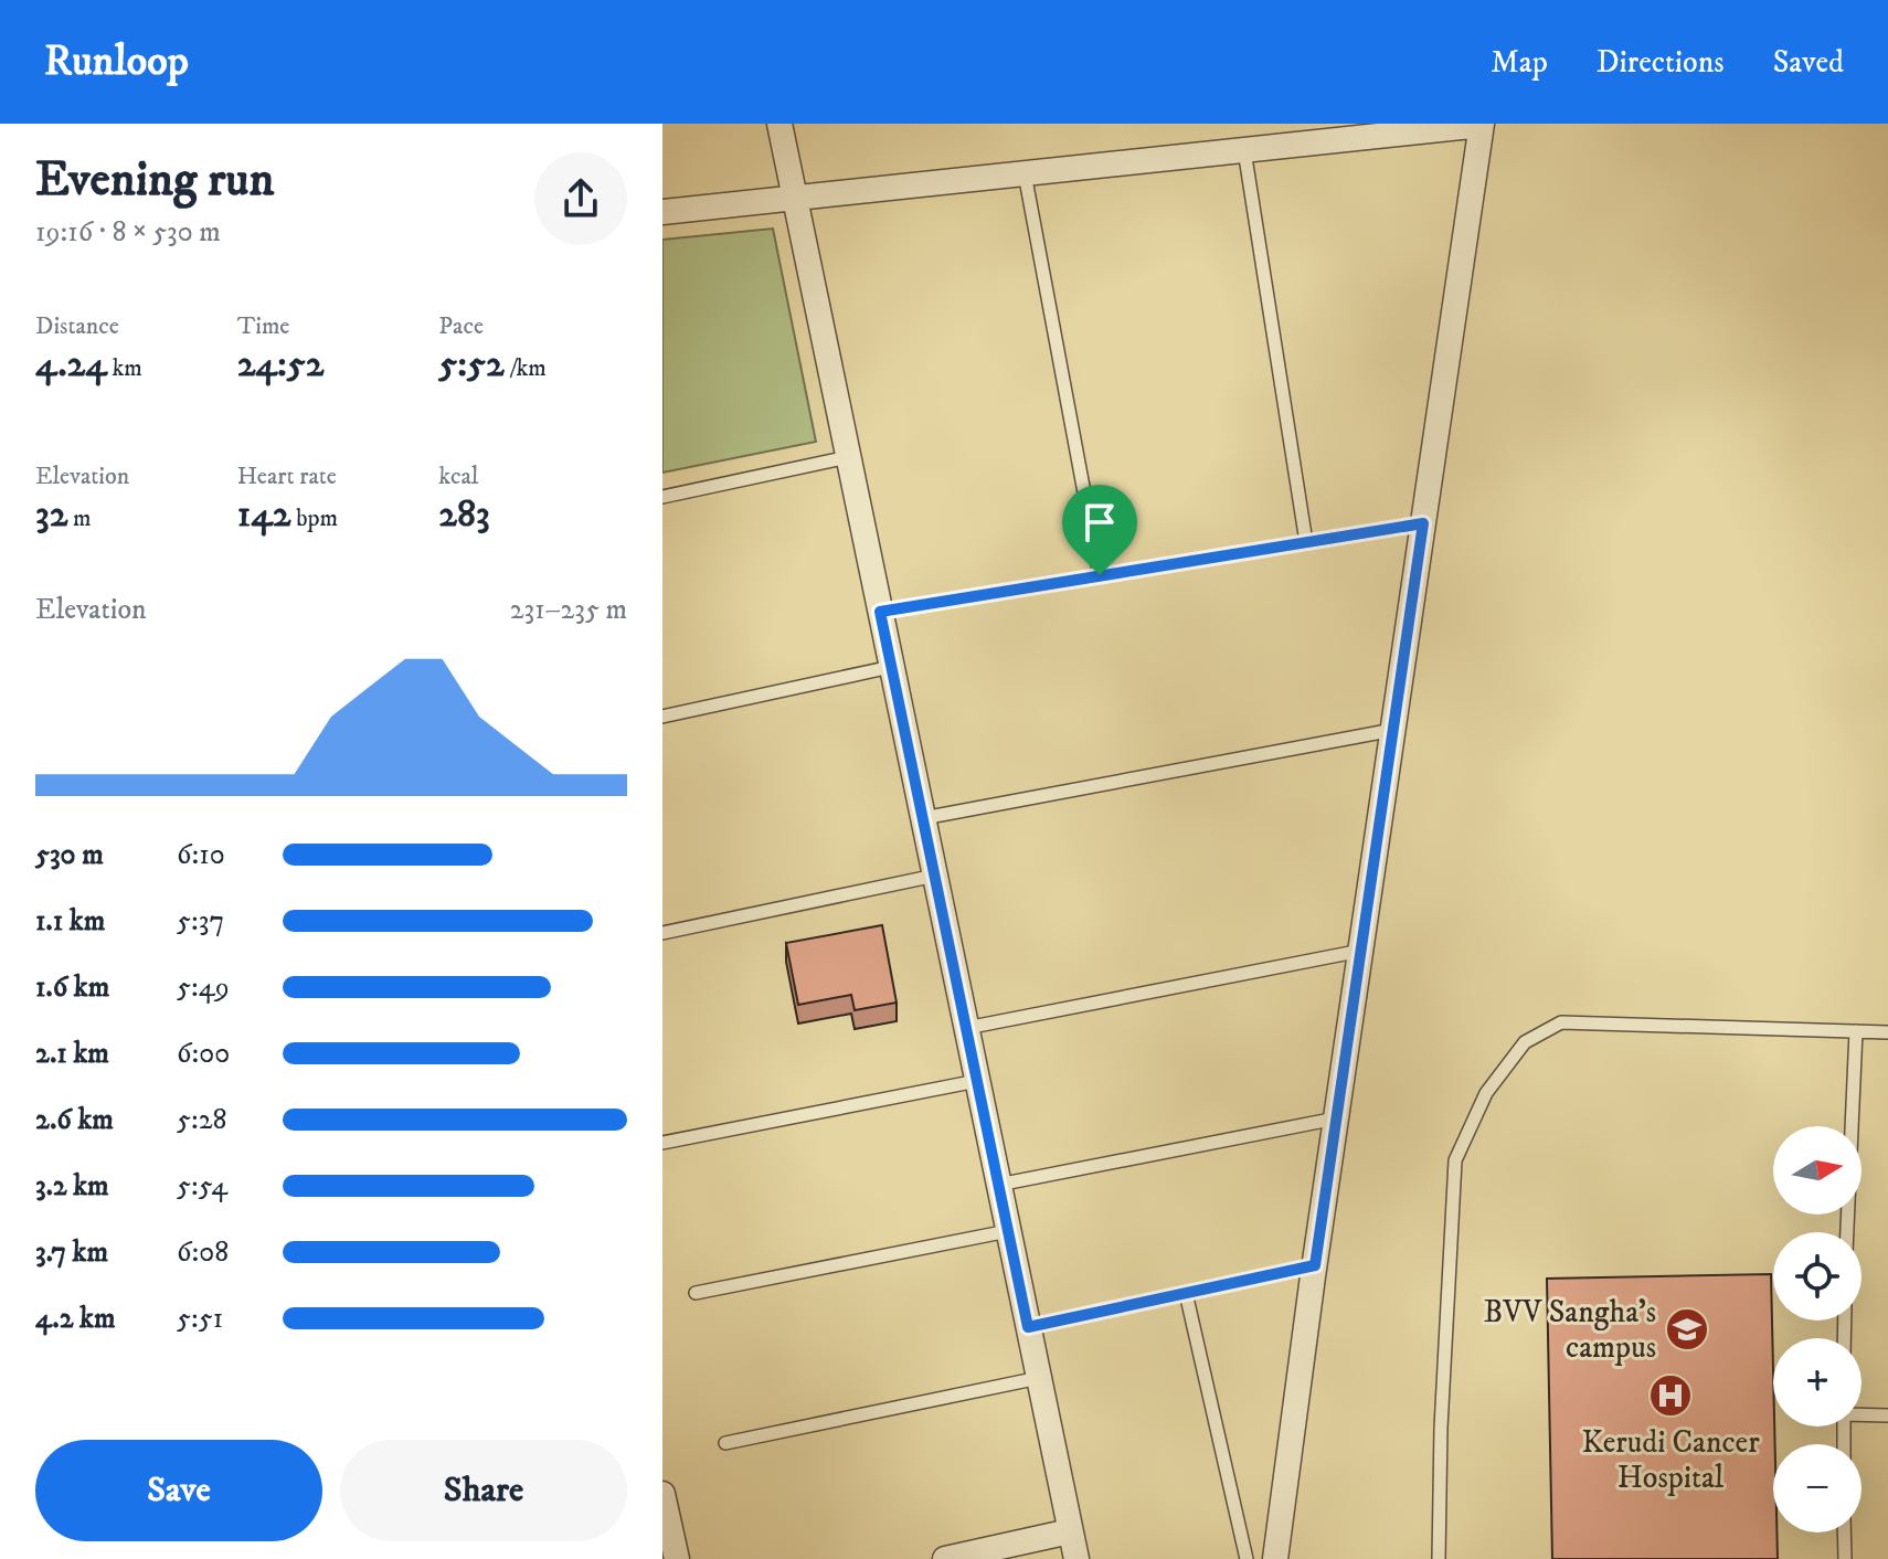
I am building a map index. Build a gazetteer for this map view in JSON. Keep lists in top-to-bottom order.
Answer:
{
  "places": {
    "school or university": ["BVV Sangha's campus"],
    "hospital": ["Kerudi Cancer Hospital"]
  },
  "north": "right",
  "page": {
    "header": "Runloop",
    "nav": ["Map", "Directions", "Saved"],
    "heading": ["Evening run", "19:16 · 8 × 530 m"],
    "stats": [
      ["Distance", "4.24 km"],
      ["Time", "24:52"],
      ["Pace", "5:52 /km"],
      ["Elevation", "32 m"],
      ["Heart rate", "142 bpm"],
      ["kcal", "283"]
    ],
    "chart": ["Elevation", "231–235 m"],
    "list": [
      {
        "name": "530 m",
        "note": "6:10"
      },
      {
        "name": "1.1 km",
        "note": "5:37"
      },
      {
        "name": "1.6 km",
        "note": "5:49"
      },
      {
        "name": "2.1 km",
        "note": "6:00"
      },
      {
        "name": "2.6 km",
        "note": "5:28"
      },
      {
        "name": "3.2 km",
        "note": "5:54"
      },
      {
        "name": "3.7 km",
        "note": "6:08"
      },
      {
        "name": "4.2 km",
        "note": "5:51"
      }
    ],
    "map_buttons": ["+", "−"],
    "buttons": ["Save", "Share"]
  }
}
